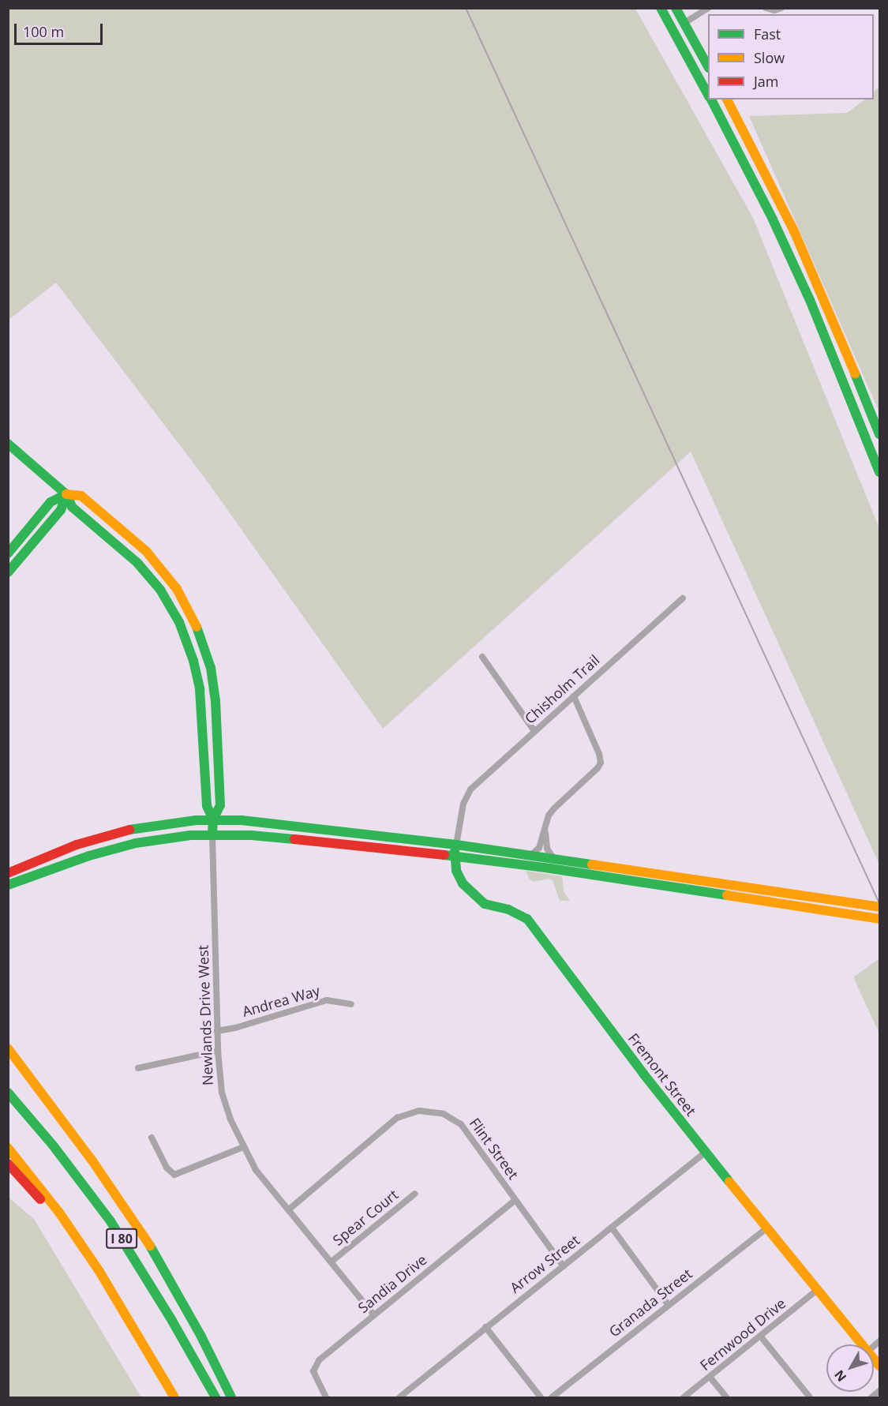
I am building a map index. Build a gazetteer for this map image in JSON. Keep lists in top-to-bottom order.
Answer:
{
  "streets": {
    "main road": ["Fremont Street", "I 80"],
    "street": [
      "Chisholm Trail",
      "Andrea Way",
      "Newlands Drive West",
      "Flint Street",
      "Spear Court",
      "Arrow Street",
      "Sandia Drive",
      "Granada Street",
      "Fernwood Drive"
    ]
  },
  "crossings": [
    ["Chisholm Trail", "Fremont Street"],
    ["Andrea Way", "Newlands Drive West"],
    ["Newlands Drive West", "Flint Street"],
    ["Newlands Drive West", "Spear Court"],
    ["Newlands Drive West", "Sandia Drive"],
    ["Fremont Street", "Arrow Street"],
    ["Fremont Street", "Granada Street"],
    ["Fremont Street", "Fernwood Drive"],
    ["Flint Street", "Arrow Street"],
    ["Flint Street", "Sandia Drive"]
  ],
  "legend": ["Fast", "Slow", "Jam"],
  "scale_bar": "100 m",
  "north": "bottom left"
}
